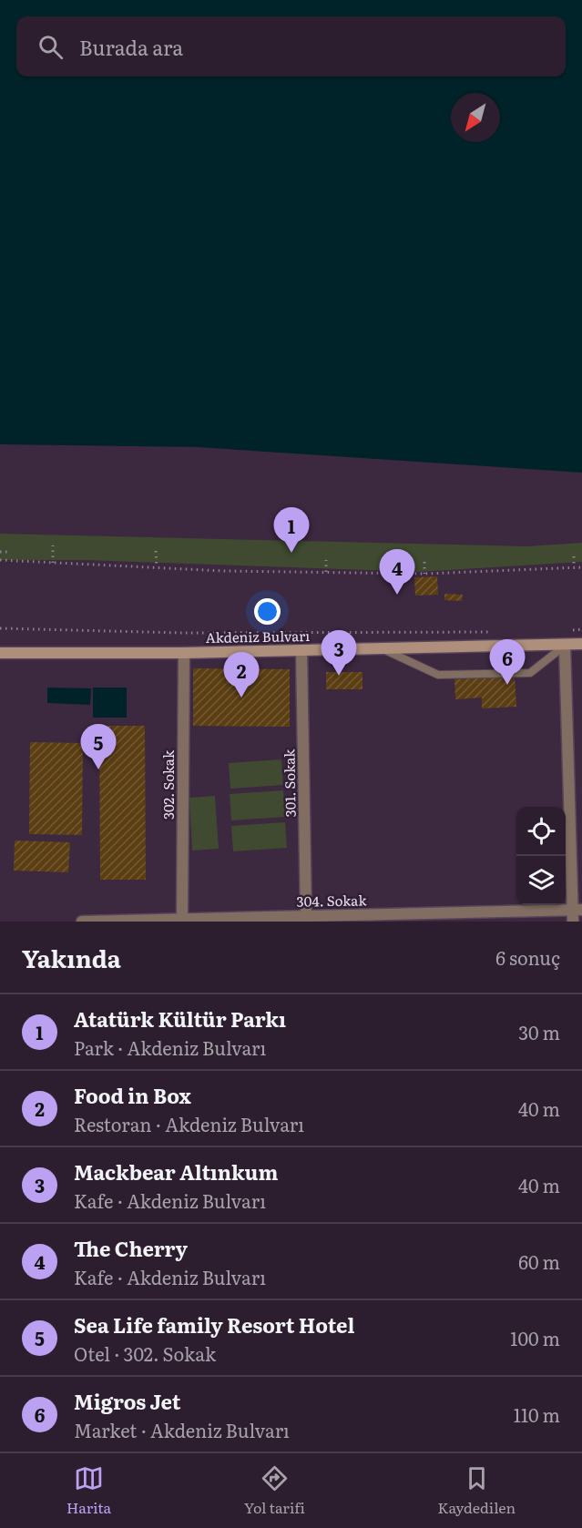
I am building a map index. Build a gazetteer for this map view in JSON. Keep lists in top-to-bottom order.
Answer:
{
  "streets": {
    "main road": ["Akdeniz Bulvarı"],
    "street": ["301. Sokak", "302. Sokak", "304. Sokak"]
  },
  "crossings": [
    ["Akdeniz Bulvarı", "301. Sokak"],
    ["Akdeniz Bulvarı", "302. Sokak"],
    ["301. Sokak", "304. Sokak"],
    ["302. Sokak", "304. Sokak"]
  ],
  "north": "bottom left",
  "page": {
    "search": "Burada ara",
    "pins": [
      "1",
      "4",
      "3",
      "6",
      "2",
      "5"
    ],
    "heading": ["Yakında", "6 sonuç"],
    "list": [
      {
        "mark": "1",
        "name": "Atatürk Kültür Parkı",
        "note": "Park · Akdeniz Bulvarı",
        "value": "30 m"
      },
      {
        "mark": "2",
        "name": "Food in Box",
        "note": "Restoran · Akdeniz Bulvarı",
        "value": "40 m"
      },
      {
        "mark": "3",
        "name": "Mackbear Altınkum",
        "note": "Kafe · Akdeniz Bulvarı",
        "value": "40 m"
      },
      {
        "mark": "4",
        "name": "The Cherry",
        "note": "Kafe · Akdeniz Bulvarı",
        "value": "60 m"
      },
      {
        "mark": "5",
        "name": "Sea Life family Resort Hotel",
        "note": "Otel · 302. Sokak",
        "value": "100 m"
      },
      {
        "mark": "6",
        "name": "Migros Jet",
        "note": "Market · Akdeniz Bulvarı",
        "value": "110 m"
      }
    ],
    "nav": ["Harita", "Yol tarifi", "Kaydedilen"]
  }
}
